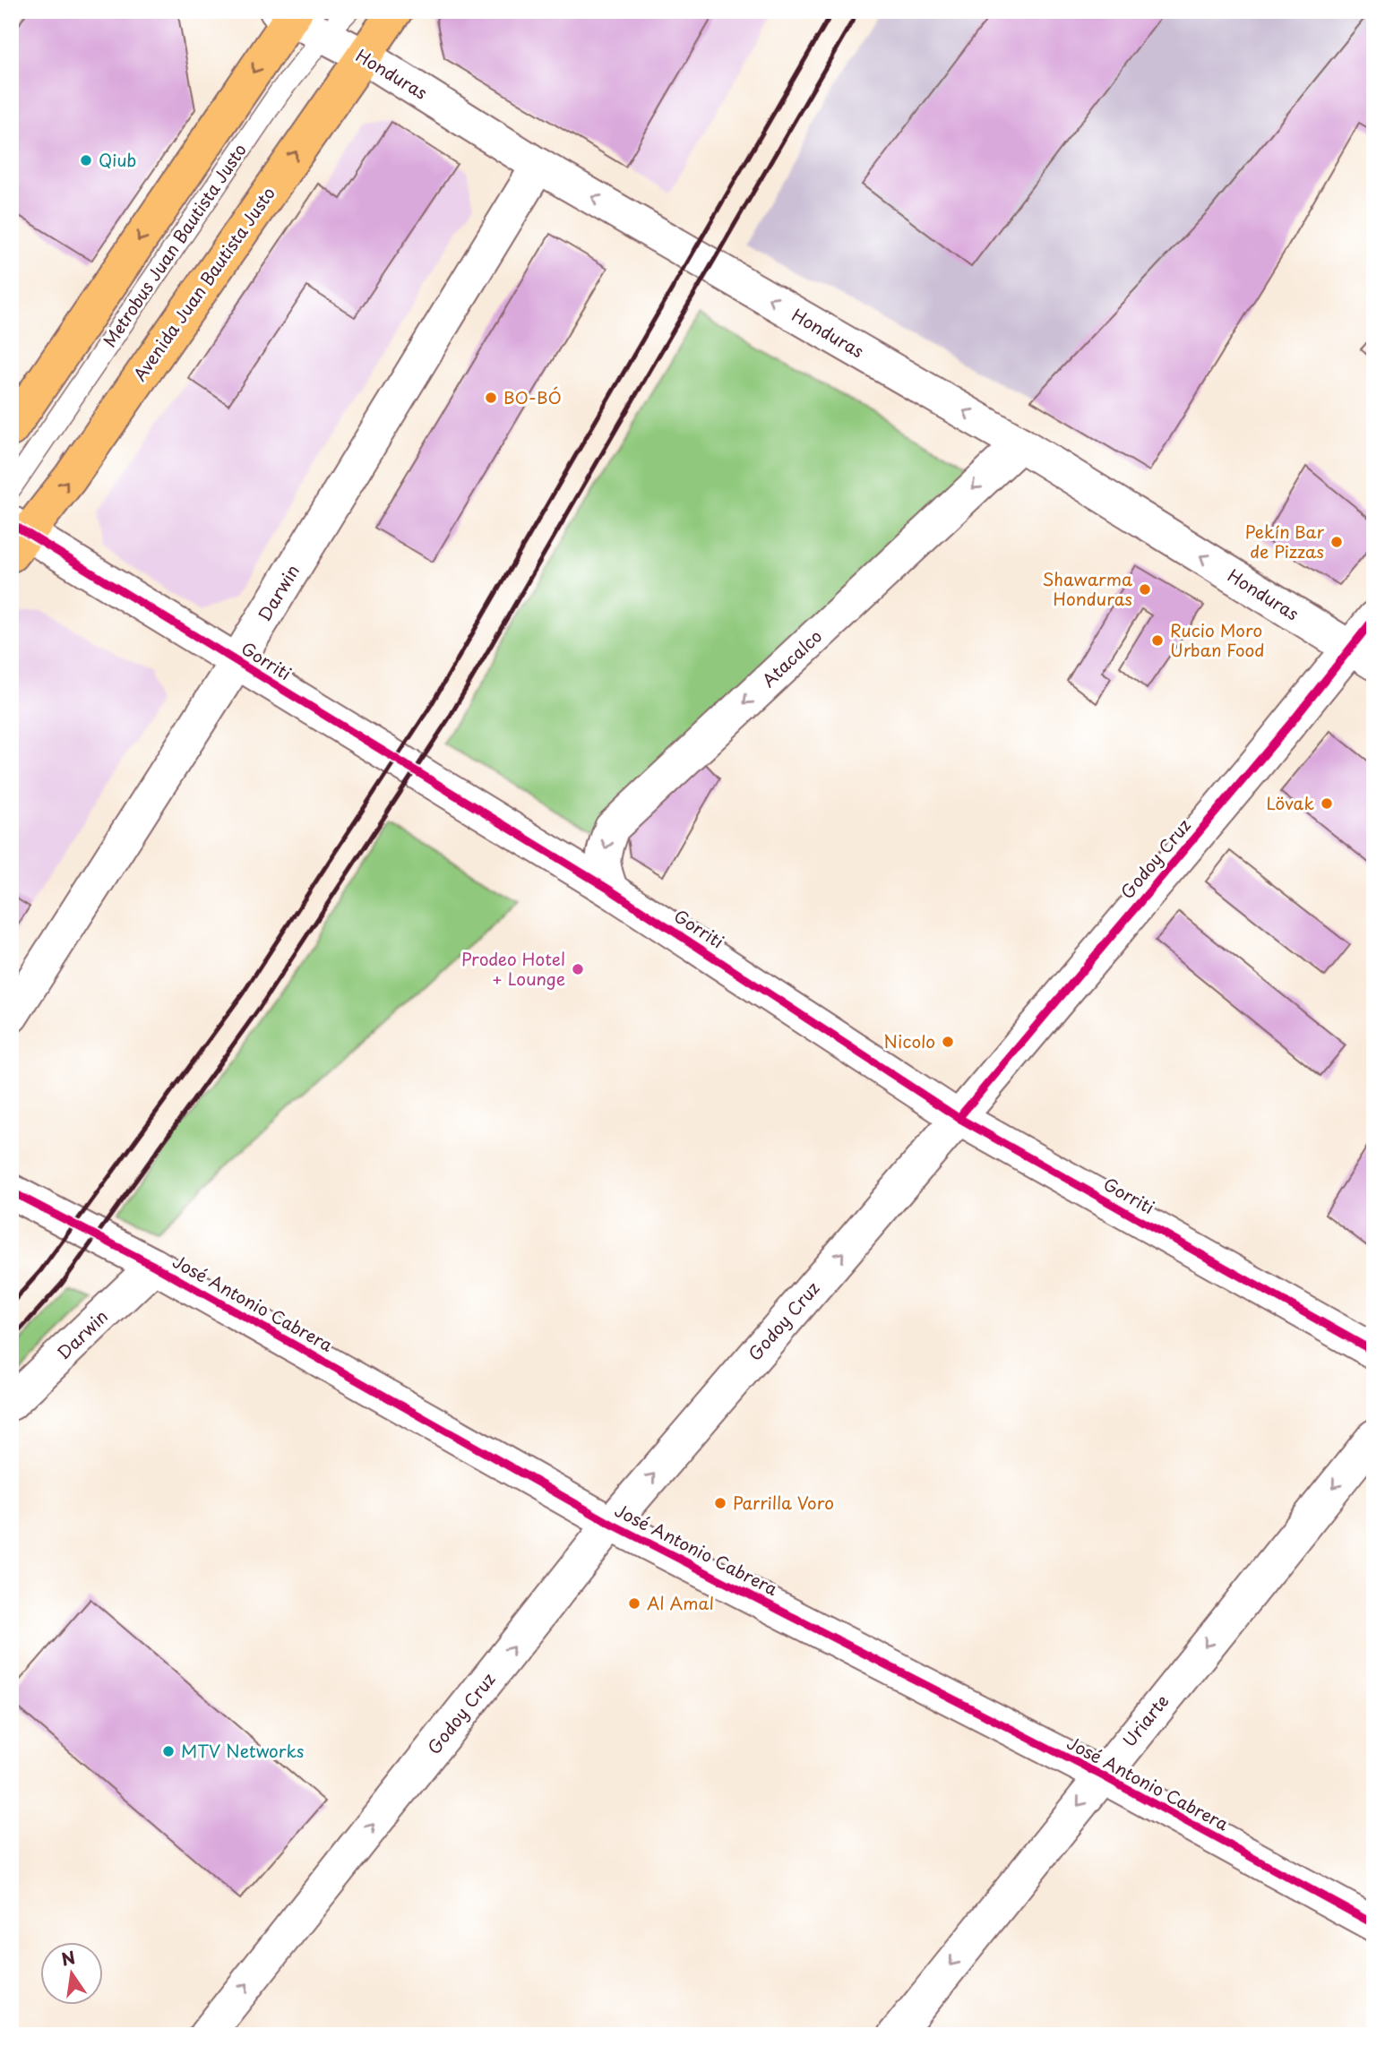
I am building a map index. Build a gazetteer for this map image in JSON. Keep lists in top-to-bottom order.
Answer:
{
  "streets": {
    "main road": ["Avenida Juan Bautista Justo"],
    "street": [
      "Honduras",
      "Darwin",
      "Atacalco",
      "Gorriti",
      "Godoy Cruz",
      "José Antonio Cabrera",
      "Uriarte"
    ],
    "lane": ["Metrobus Juan Bautista Justo"]
  },
  "crossings": [
    ["Honduras", "Metrobus Juan Bautista Justo"],
    ["Honduras", "Avenida Juan Bautista Justo"],
    ["Honduras", "Darwin"],
    ["Honduras", "Atacalco"],
    ["Honduras", "Godoy Cruz"],
    ["Avenida Juan Bautista Justo", "Gorriti"],
    ["Darwin", "Gorriti"],
    ["Darwin", "José Antonio Cabrera"],
    ["Atacalco", "Gorriti"],
    ["Gorriti", "Godoy Cruz"],
    ["Godoy Cruz", "José Antonio Cabrera"],
    ["José Antonio Cabrera", "Uriarte"]
  ],
  "one_way": [
    "Honduras",
    "Atacalco",
    "Godoy Cruz",
    "Uriarte"
  ],
  "places": [
    "Qiub",
    "BO-BÓ",
    "Pekín Bar de Pizzas",
    "Shawarma Honduras",
    "Rucio Moro Urban Food",
    "Lövak",
    "Prodeo Hotel + Lounge",
    "Nicolo",
    "Parrilla Voro",
    "Al Amal",
    "MTV Networks"
  ],
  "north": "top"
}
